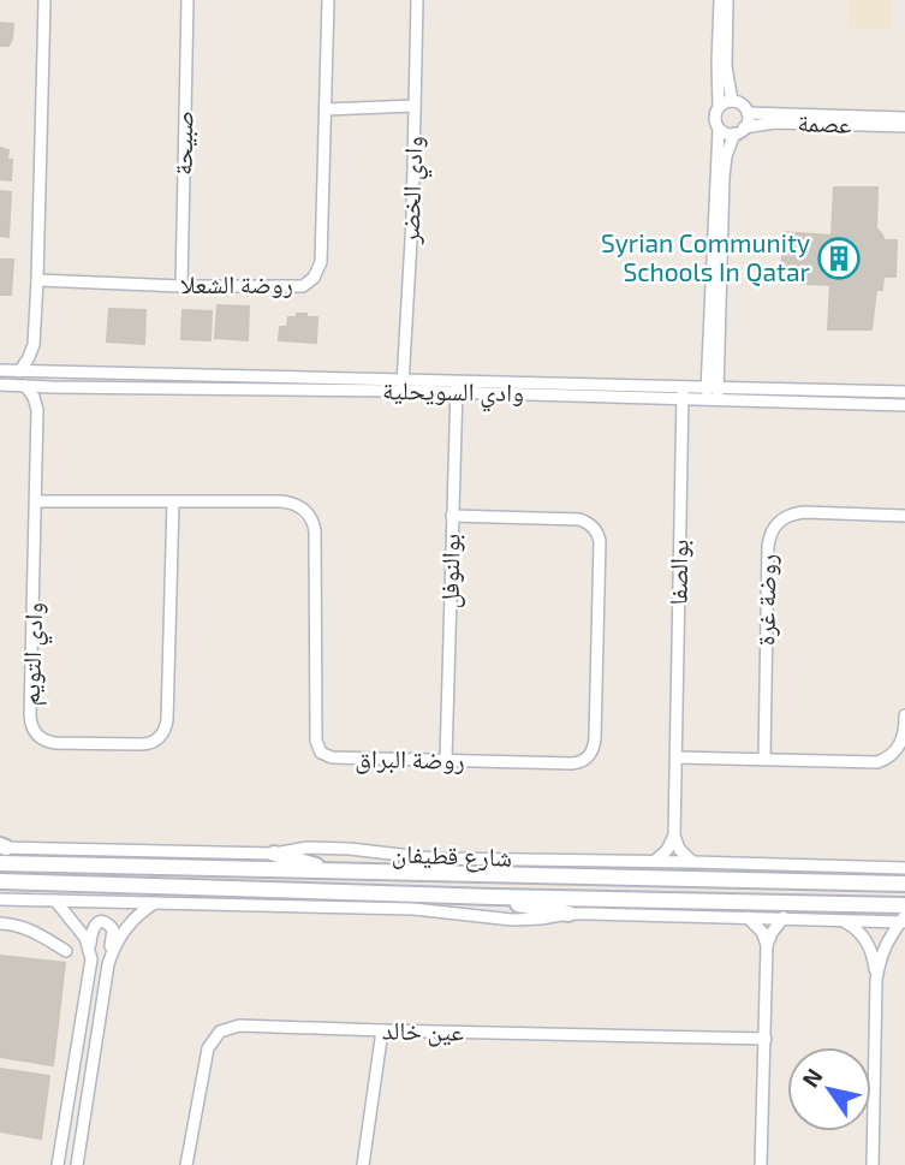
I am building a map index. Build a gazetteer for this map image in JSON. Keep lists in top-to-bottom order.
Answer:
{
  "streets": {
    "street": [
      "عصمة",
      "صبيحة",
      "وادي الخضر",
      "روضة الشعلا",
      "وادي السويحلية",
      "بوالنوفل",
      "بوالصفا",
      "روضة غرة",
      "وادي التويم",
      "روضة البراق",
      "شارع قطيفان",
      "عين خالد"
    ]
  },
  "crossings": [
    ["صبيحة", "روضة الشعلا"],
    ["وادي الخضر", "وادي السويحلية"],
    ["وادي السويحلية", "بوالنوفل"],
    ["وادي السويحلية", "بوالصفا"],
    ["وادي السويحلية", "وادي التويم"],
    ["بوالنوفل", "روضة البراق"],
    ["وادي التويم", "روضة البراق"]
  ],
  "places": {
    "building": ["Syrian Community Schools In Qatar"]
  },
  "north": "top left"
}
